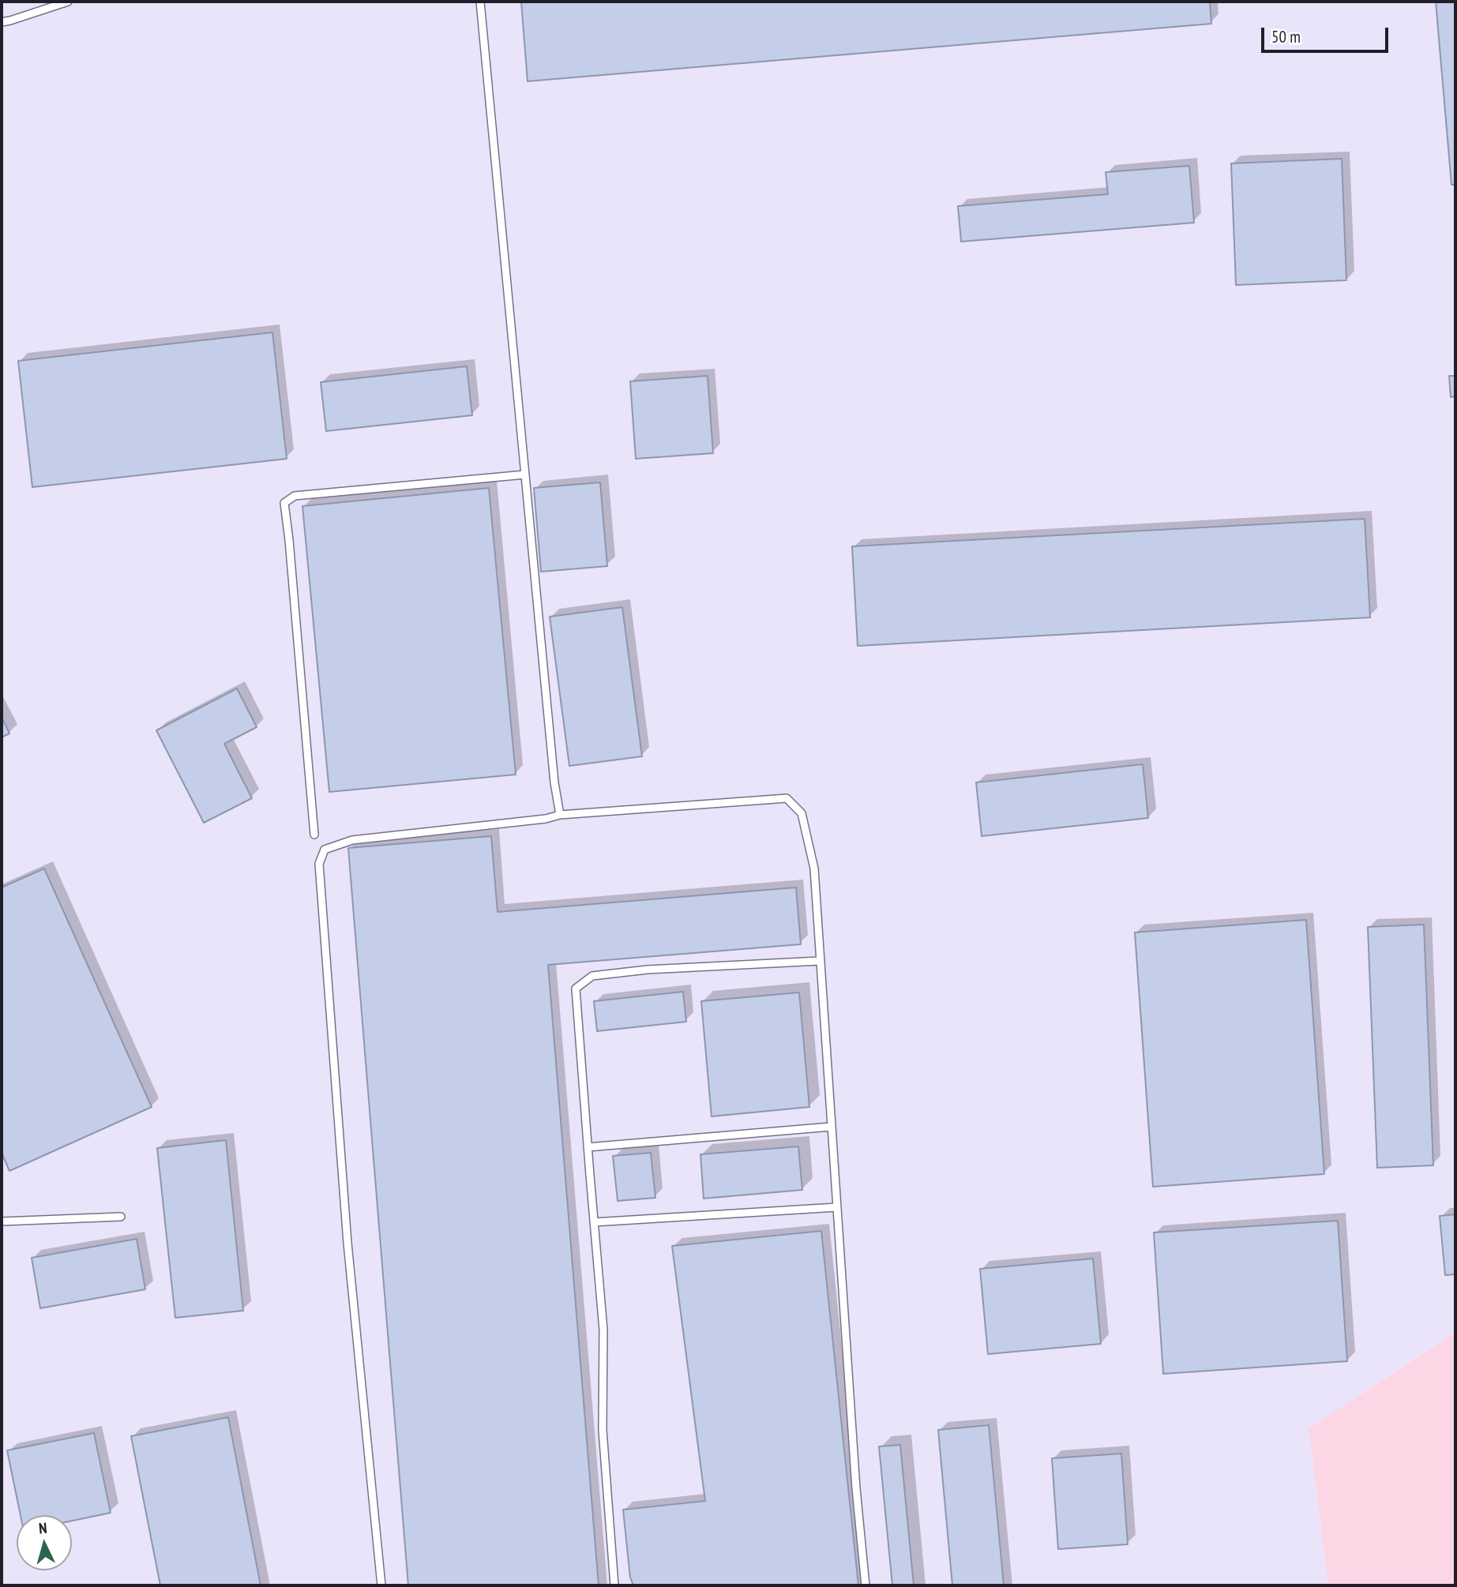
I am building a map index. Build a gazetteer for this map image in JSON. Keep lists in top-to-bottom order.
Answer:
{
  "scale_bar": "50 m",
  "north": "top"
}
